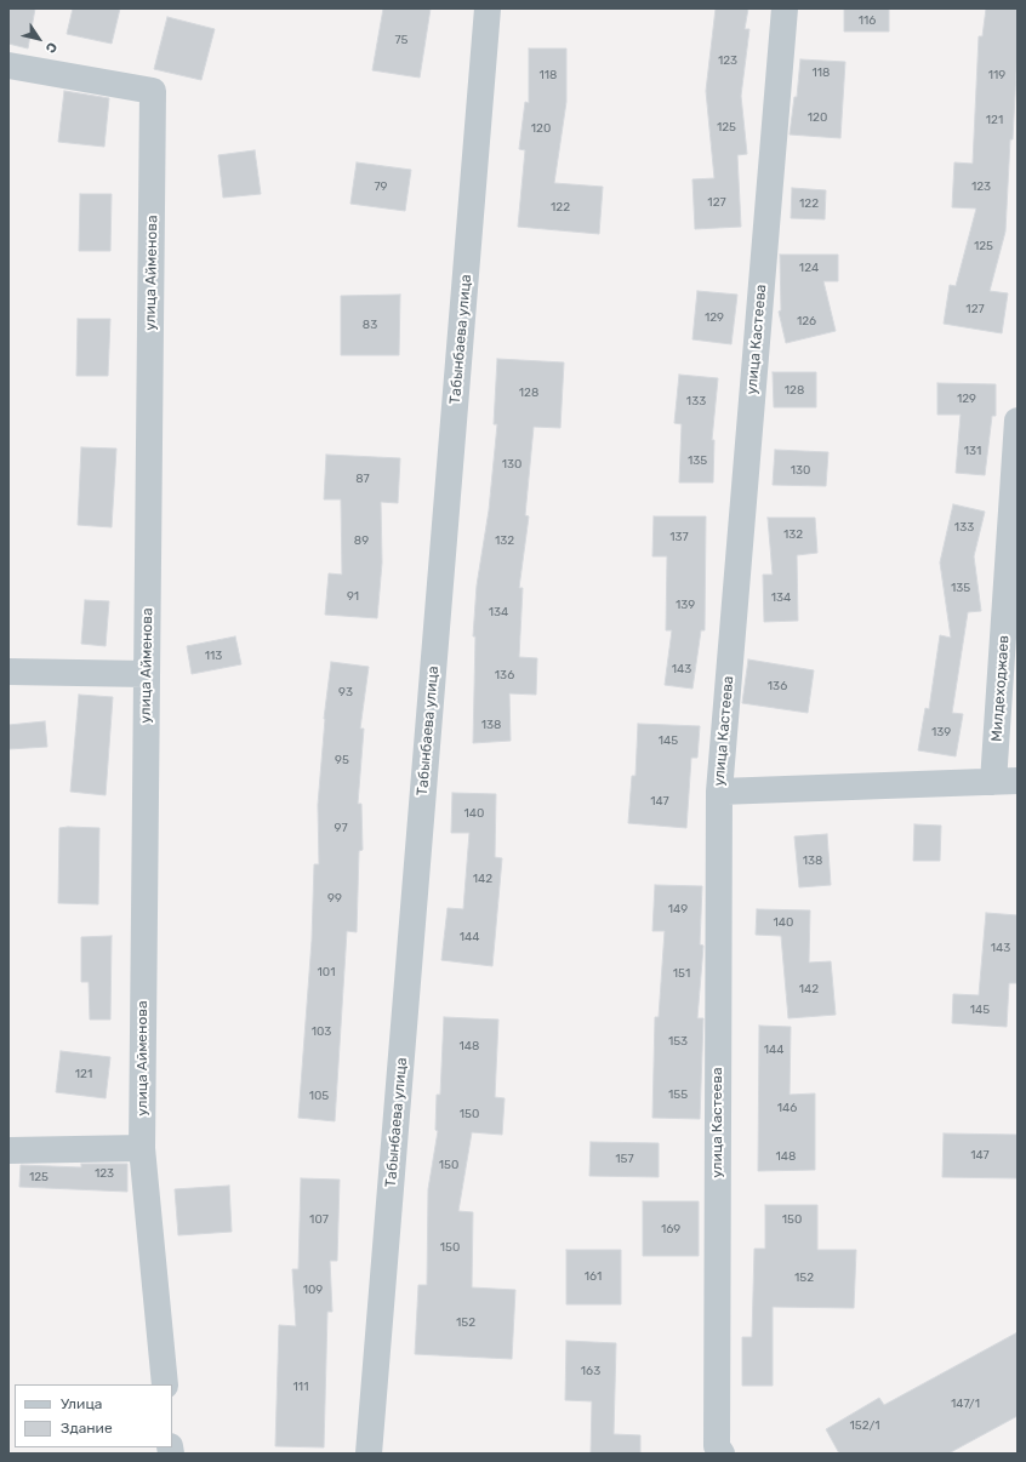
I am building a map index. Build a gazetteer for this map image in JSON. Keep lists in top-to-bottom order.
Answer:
{
  "streets": {
    "street": [
      "улица Айменова",
      "Табынбаева улица",
      "улица Кастеева",
      "Милдеходжаев"
    ]
  },
  "crossings": [
    ["улица Кастеева", "Милдеходжаев"]
  ],
  "house_numbers": [
    "116",
    "75",
    "123",
    "118",
    "118",
    "119",
    "120",
    "121",
    "125",
    "120",
    "79",
    "123",
    "127",
    "122",
    "122",
    "125",
    "124",
    "127",
    "129",
    "126",
    "83",
    "128",
    "128",
    "129",
    "133",
    "131",
    "135",
    "130",
    "130",
    "87",
    "133",
    "132",
    "137",
    "89",
    "132",
    "135",
    "91",
    "134",
    "139",
    "134",
    "113",
    "143",
    "136",
    "136",
    "93",
    "138",
    "139",
    "145",
    "95",
    "147",
    "140",
    "97",
    "138",
    "142",
    "99",
    "149",
    "140",
    "144",
    "143",
    "101",
    "151",
    "142",
    "145",
    "103",
    "153",
    "148",
    "144",
    "121",
    "155",
    "105",
    "146",
    "150",
    "147",
    "148",
    "157",
    "150",
    "123",
    "125",
    "107",
    "150",
    "169",
    "150",
    "161",
    "152",
    "109",
    "152",
    "163",
    "111",
    "147/1",
    "152/1"
  ],
  "legend": ["Улица", "Здание"],
  "north": "bottom right"
}
